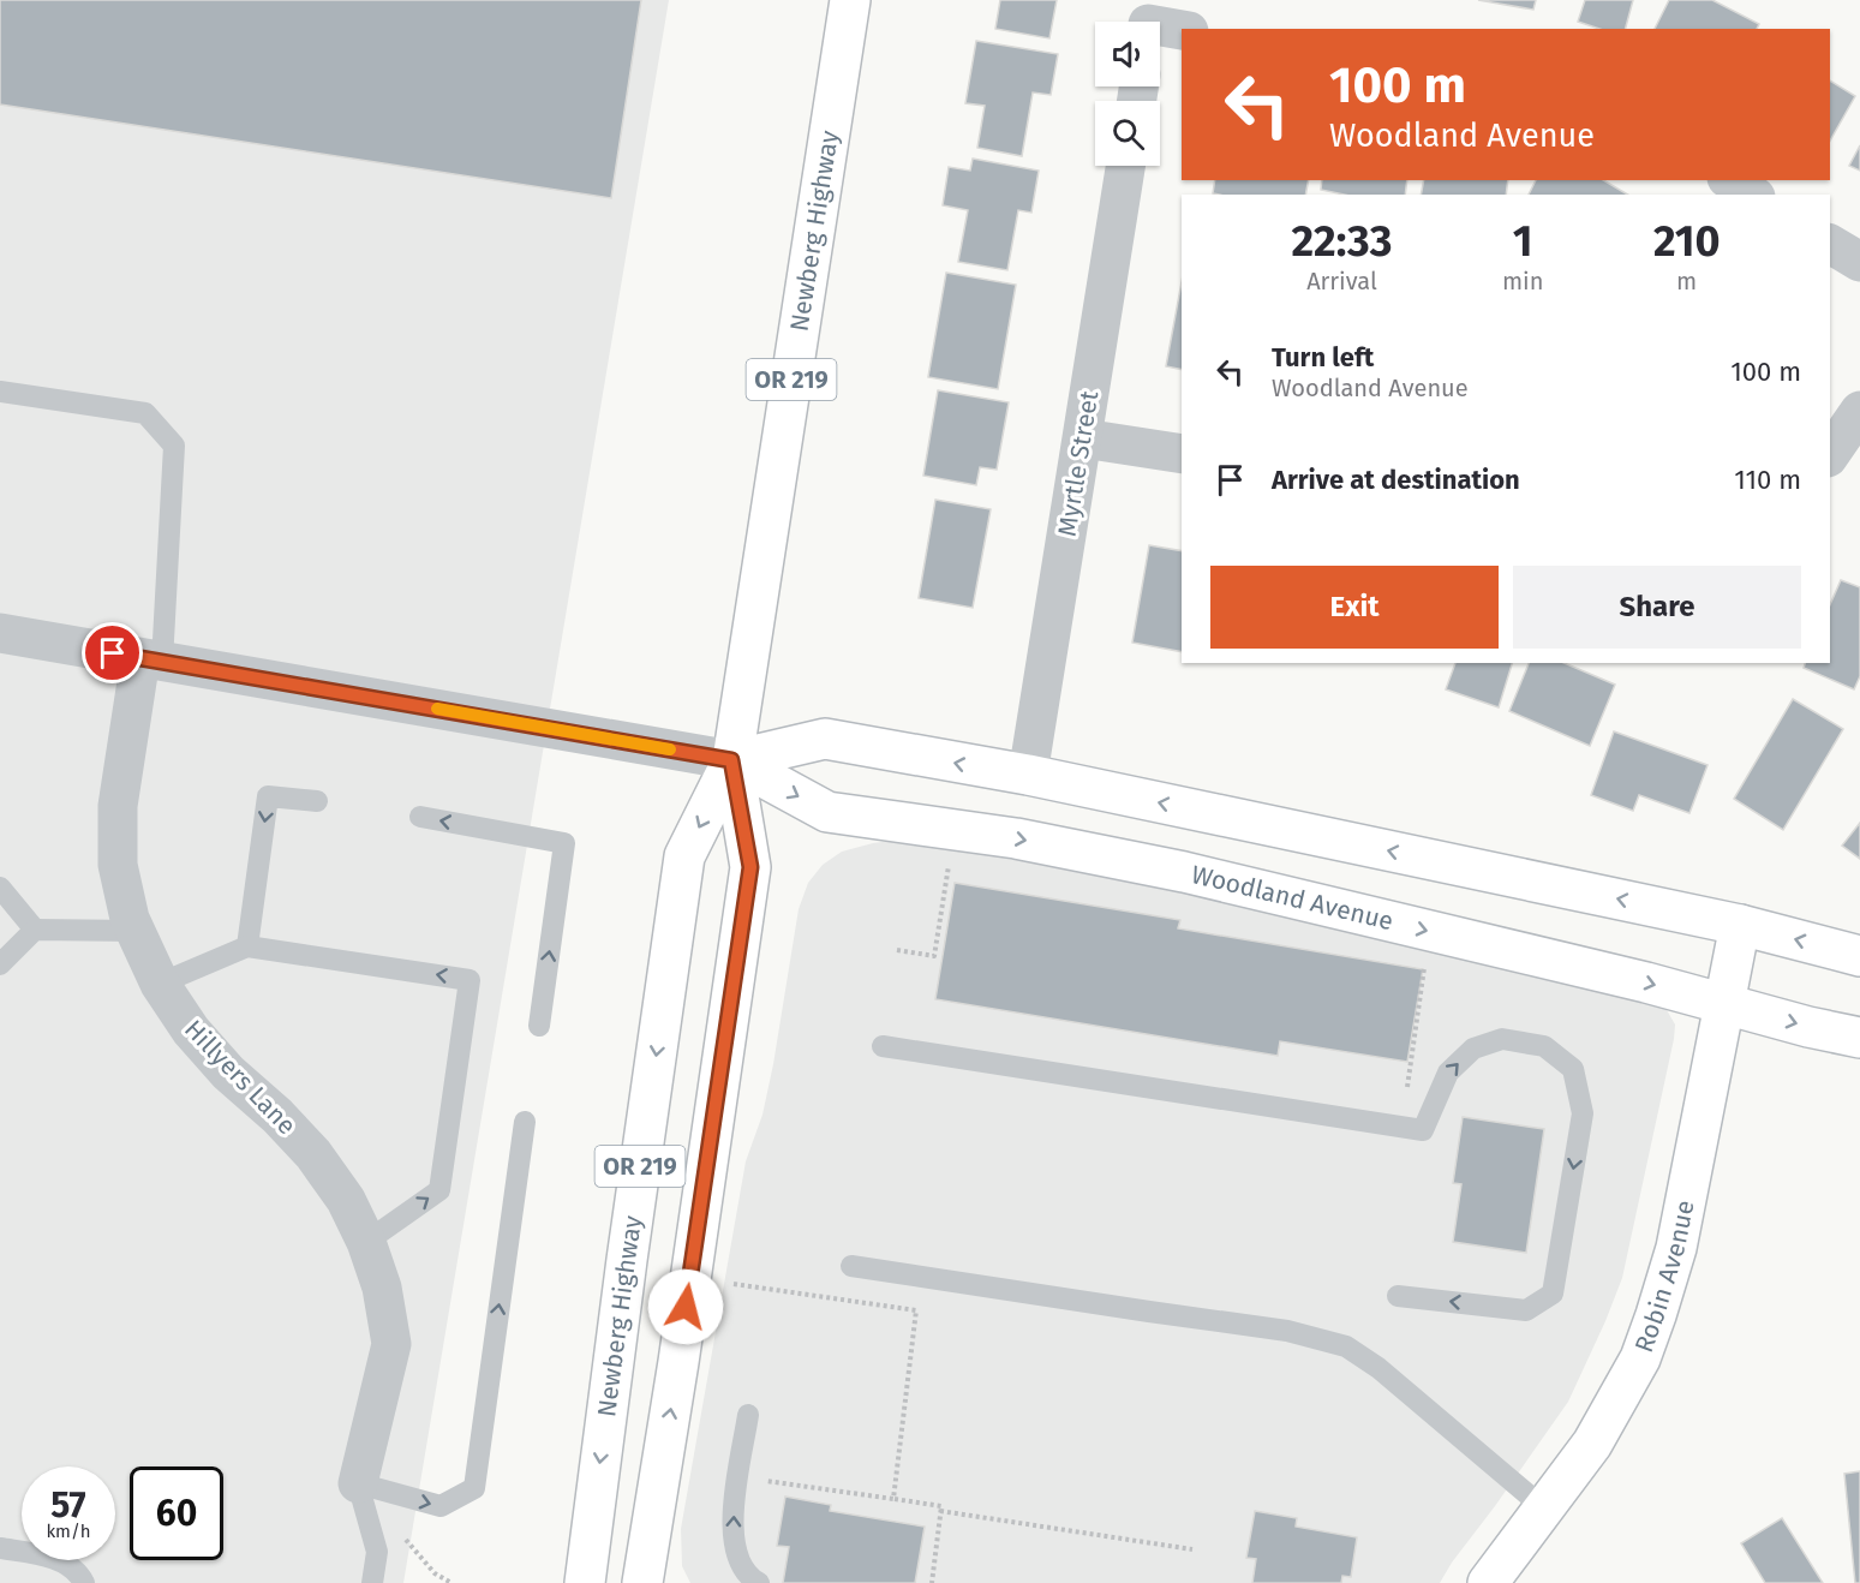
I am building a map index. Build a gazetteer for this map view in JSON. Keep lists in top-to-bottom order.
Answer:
{
  "streets": {
    "main road": [
      "Newberg Highway",
      "OR 219",
      "Woodland Avenue",
      "Robin Avenue"
    ],
    "street": ["Myrtle Street", "Hillyers Lane"]
  },
  "crossings": [
    ["Newberg Highway", "Woodland Avenue"],
    ["Myrtle Street", "Woodland Avenue"],
    ["Woodland Avenue", "Hillyers Lane"],
    ["Woodland Avenue", "Robin Avenue"]
  ],
  "page": {
    "turn": ["100 m", "Woodland Avenue"],
    "eta": [
      "22:33",
      "Arrival",
      "1",
      "min",
      "210",
      "m"
    ],
    "list": [
      {
        "name": "Turn left",
        "note": "Woodland Avenue",
        "value": "100 m"
      },
      {
        "name": "Arrive at destination",
        "value": "110 m"
      }
    ],
    "buttons": ["Exit", "Share"],
    "speed": "57 km/h",
    "limit": "60"
  }
}
